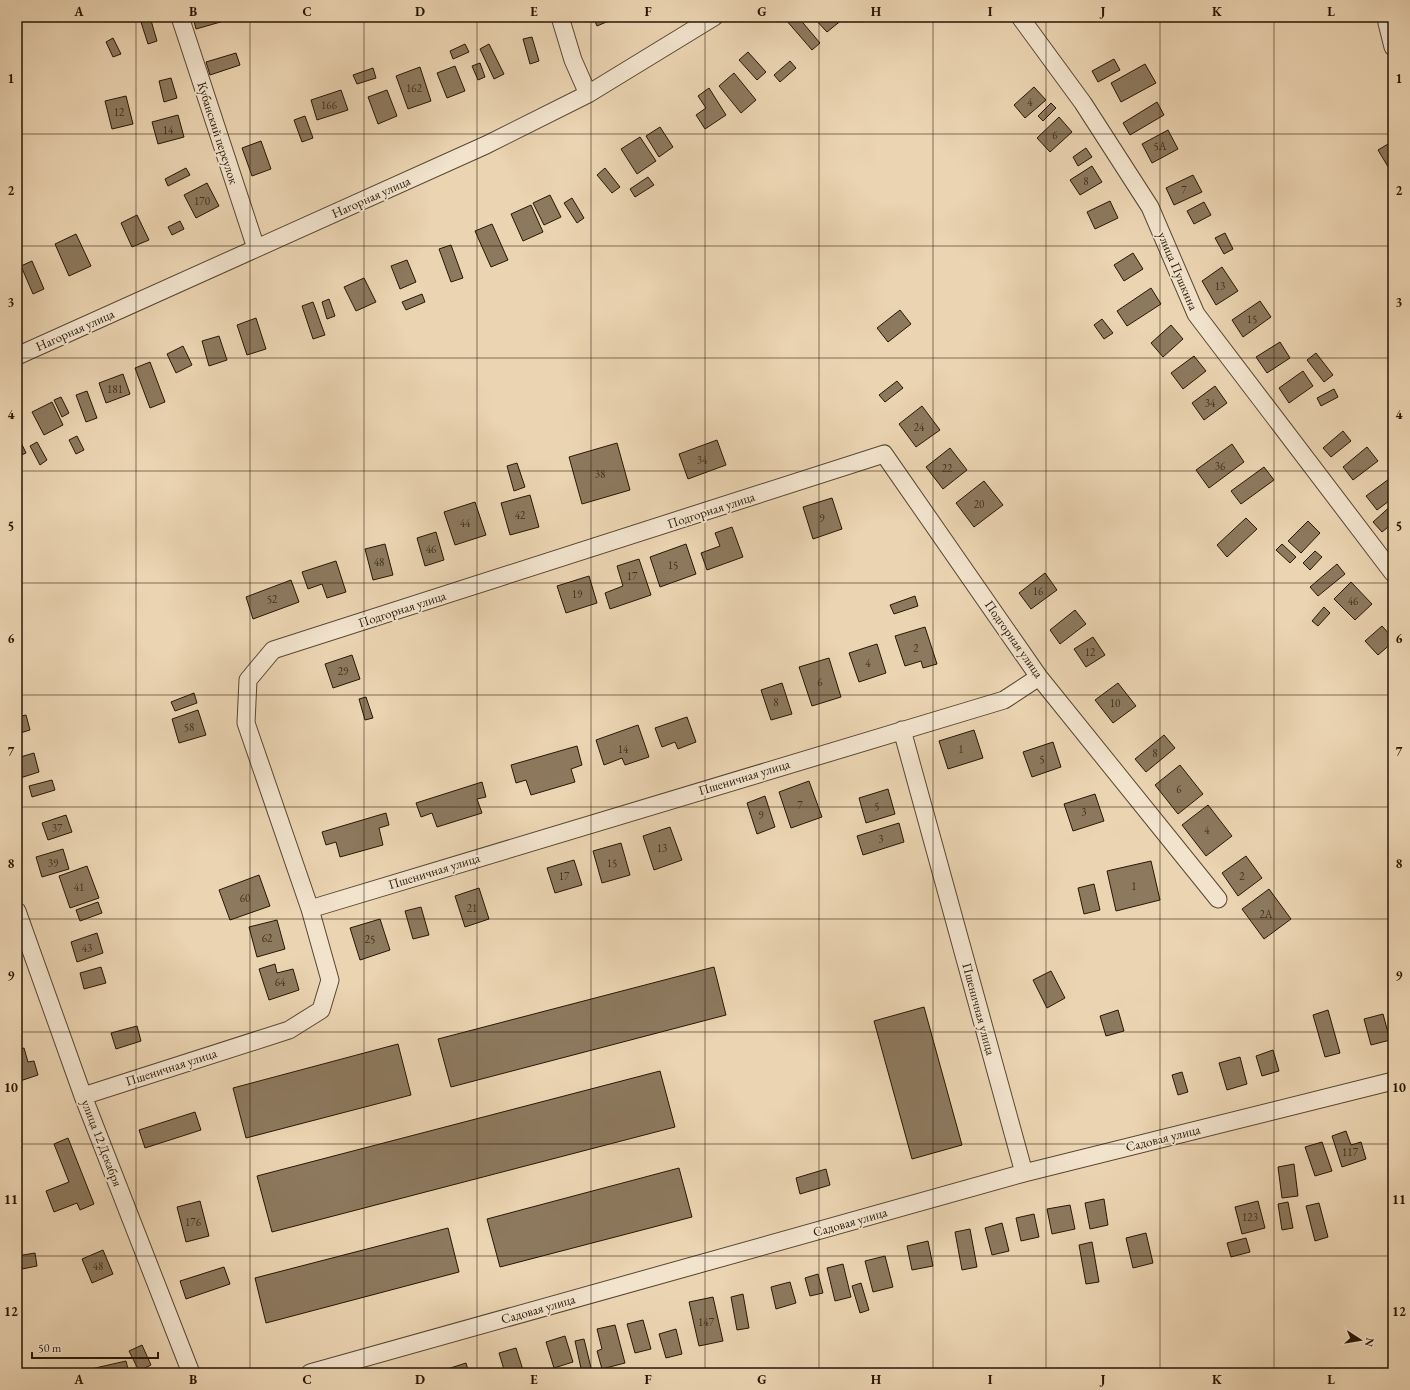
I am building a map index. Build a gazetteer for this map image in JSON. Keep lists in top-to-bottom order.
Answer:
{
  "streets": {
    "street": [
      "Кубанский переулок",
      "Нагорная улица",
      "улица Пушкина",
      "Подгорная улица",
      "Пшеничная улица",
      "Садовая улица",
      "улица 12 Декабря"
    ]
  },
  "crossings": [
    ["Кубанский переулок", "Нагорная улица"],
    ["Подгорная улица", "Пшеничная улица"],
    ["Пшеничная улица", "Садовая улица"],
    ["Пшеничная улица", "улица 12 Декабря"]
  ],
  "house_numbers": [
    "162",
    "4",
    "166",
    "12",
    "14",
    "6",
    "5А",
    "8",
    "7",
    "170",
    "13",
    "15",
    "181",
    "34",
    "24",
    "34",
    "36",
    "22",
    "38",
    "20",
    "42",
    "9",
    "44",
    "46",
    "48",
    "15",
    "17",
    "16",
    "19",
    "52",
    "46",
    "2",
    "12",
    "4",
    "29",
    "6",
    "8",
    "10",
    "58",
    "14",
    "1",
    "8",
    "5",
    "6",
    "7",
    "5",
    "3",
    "9",
    "37",
    "4",
    "3",
    "13",
    "39",
    "15",
    "17",
    "2",
    "1",
    "41",
    "60",
    "21",
    "2А",
    "62",
    "25",
    "43",
    "64",
    "117",
    "123",
    "176",
    "48",
    "147"
  ],
  "scale_bar": "50 m",
  "north": "right",
  "grid": {
    "columns": [
      "A",
      "B",
      "C",
      "D",
      "E",
      "F",
      "G",
      "H",
      "I",
      "J",
      "K",
      "L"
    ],
    "rows": [
      "1",
      "2",
      "3",
      "4",
      "5",
      "6",
      "7",
      "8",
      "9",
      "10",
      "11",
      "12"
    ]
  }
}
